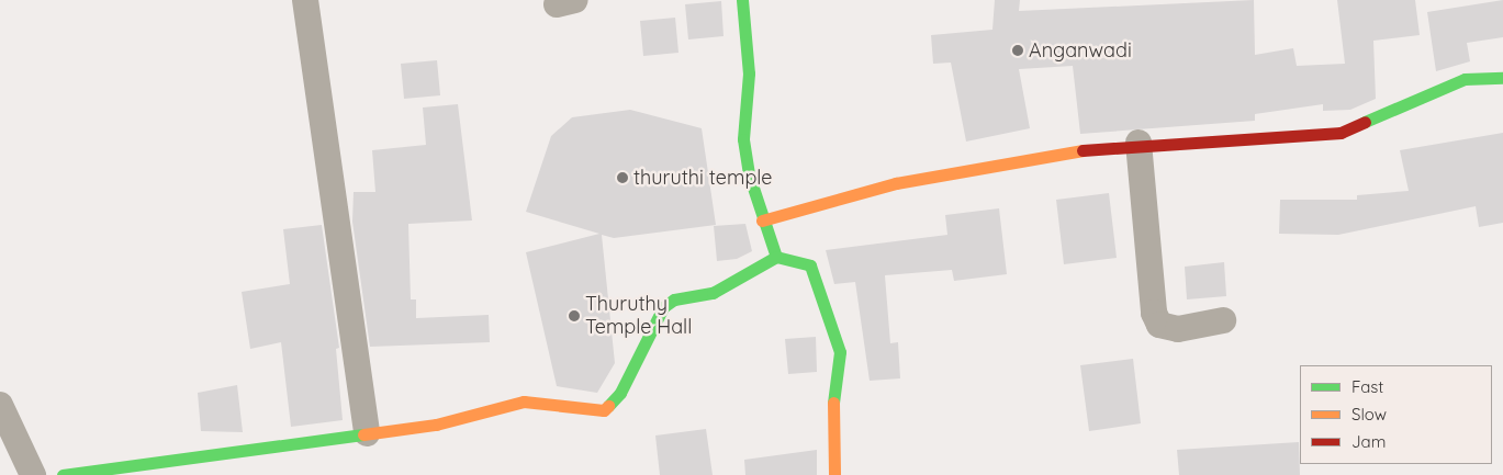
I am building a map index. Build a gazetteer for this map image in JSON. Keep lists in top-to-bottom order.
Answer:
{
  "places": ["Anganwadi", "thuruthi temple", "Thuruthy Temple Hall"],
  "legend": ["Fast", "Slow", "Jam"]
}
